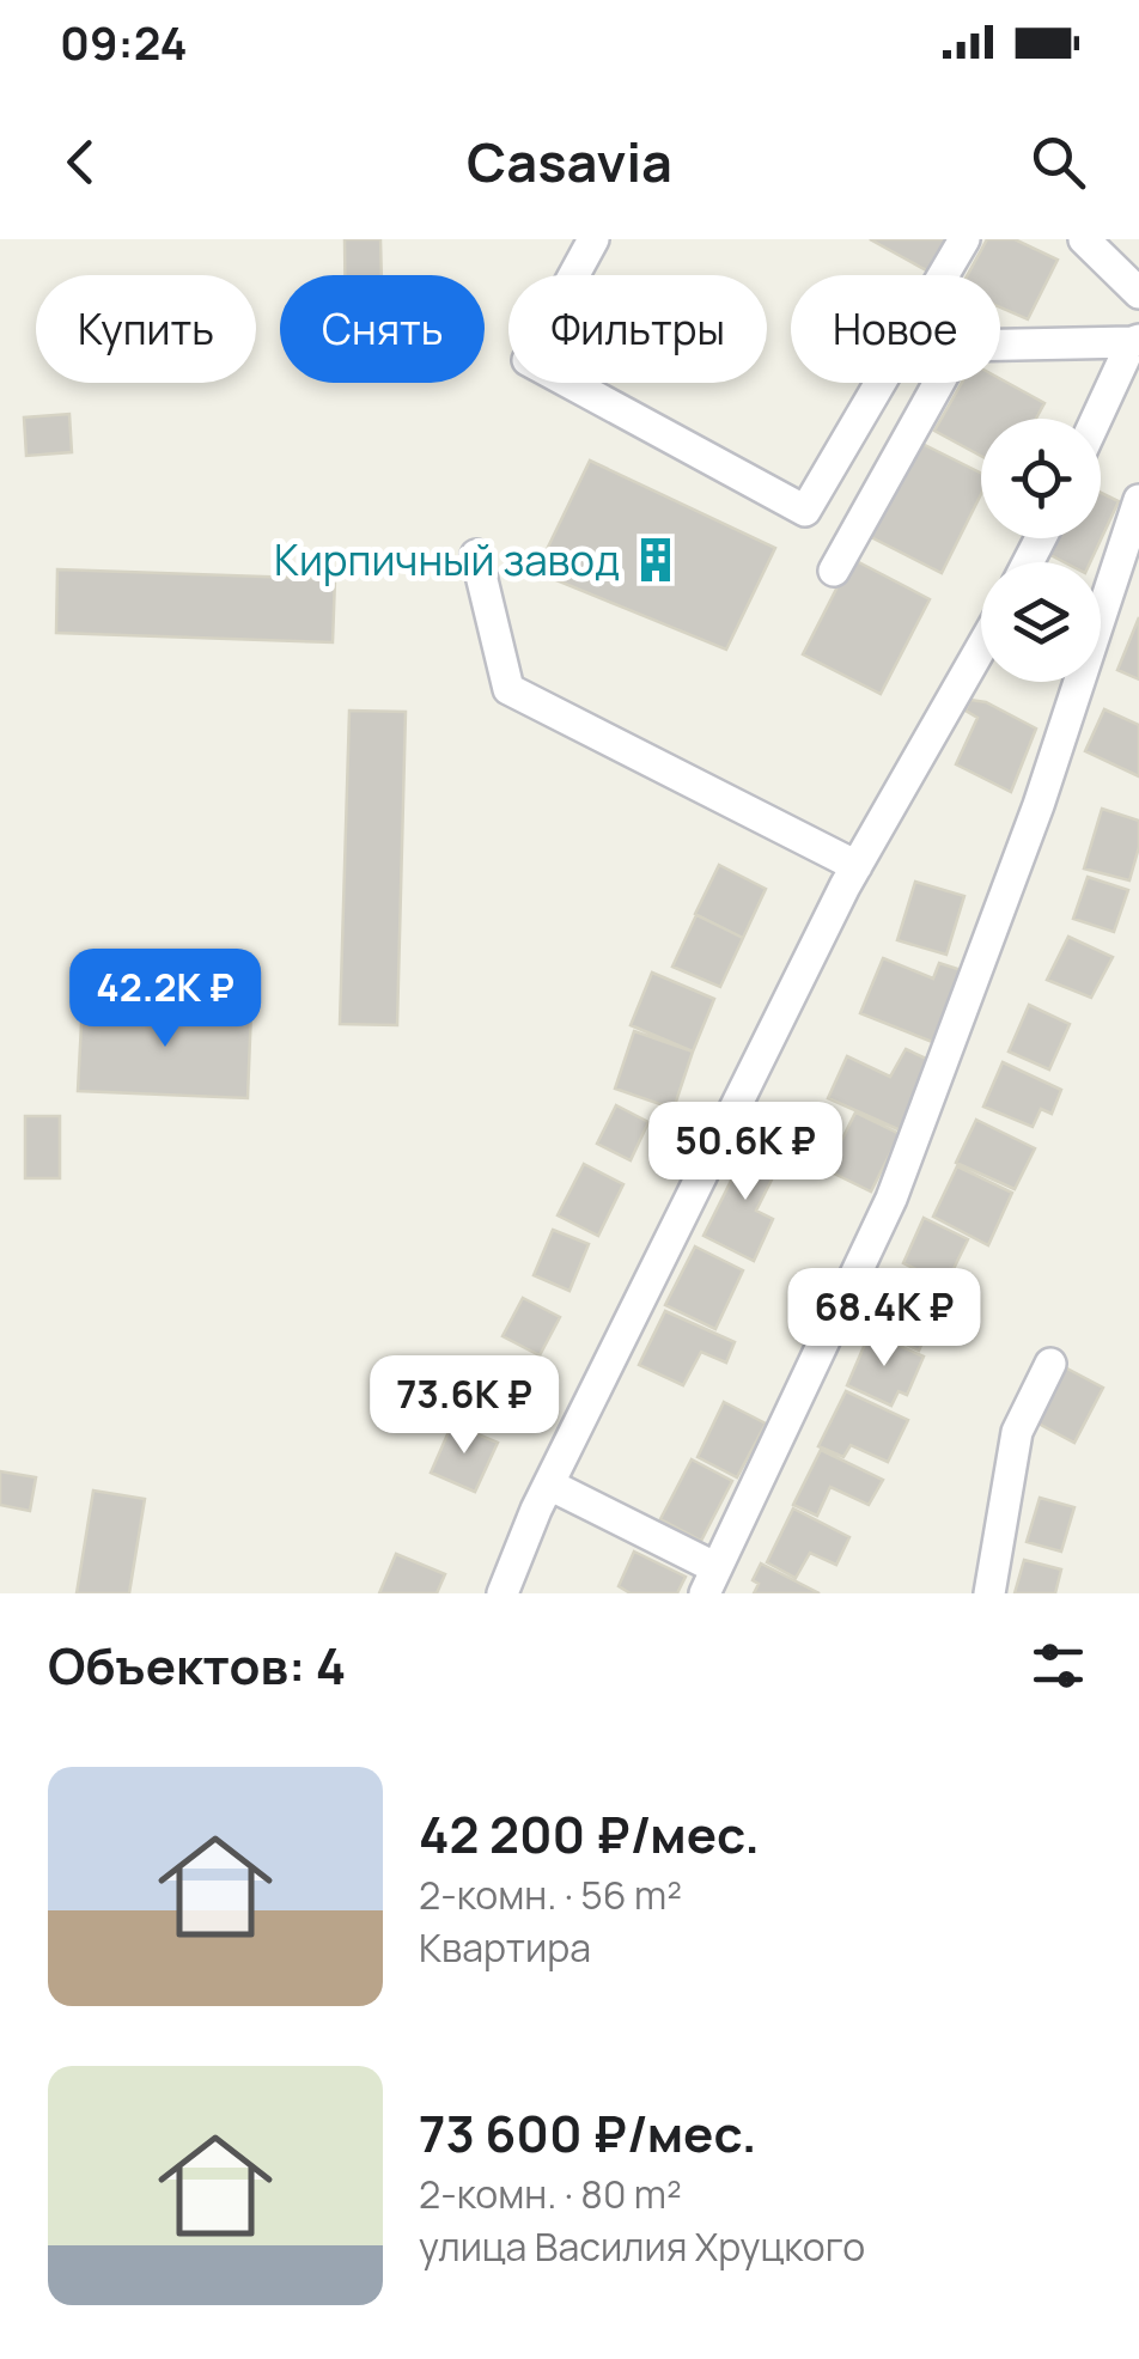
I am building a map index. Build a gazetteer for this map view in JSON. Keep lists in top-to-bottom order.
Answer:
{
  "places": {
    "building": ["Кирпичный завод"]
  },
  "page": {
    "status": "09:24",
    "header": "Casavia",
    "chip": [
      "Купить",
      "Снять",
      "Фильтры",
      "Новое"
    ],
    "price": [
      "42.2K ₽",
      "50.6K ₽",
      "68.4K ₽",
      "73.6K ₽"
    ],
    "heading": "Объектов: 4",
    "list": [
      {
        "name": "42 200 ₽/мес.",
        "note": "2-комн. · 56 m² · Квартира"
      },
      {
        "name": "73 600 ₽/мес.",
        "note": "2-комн. · 80 m² · улица Василия Хруцкого"
      }
    ]
  }
}
